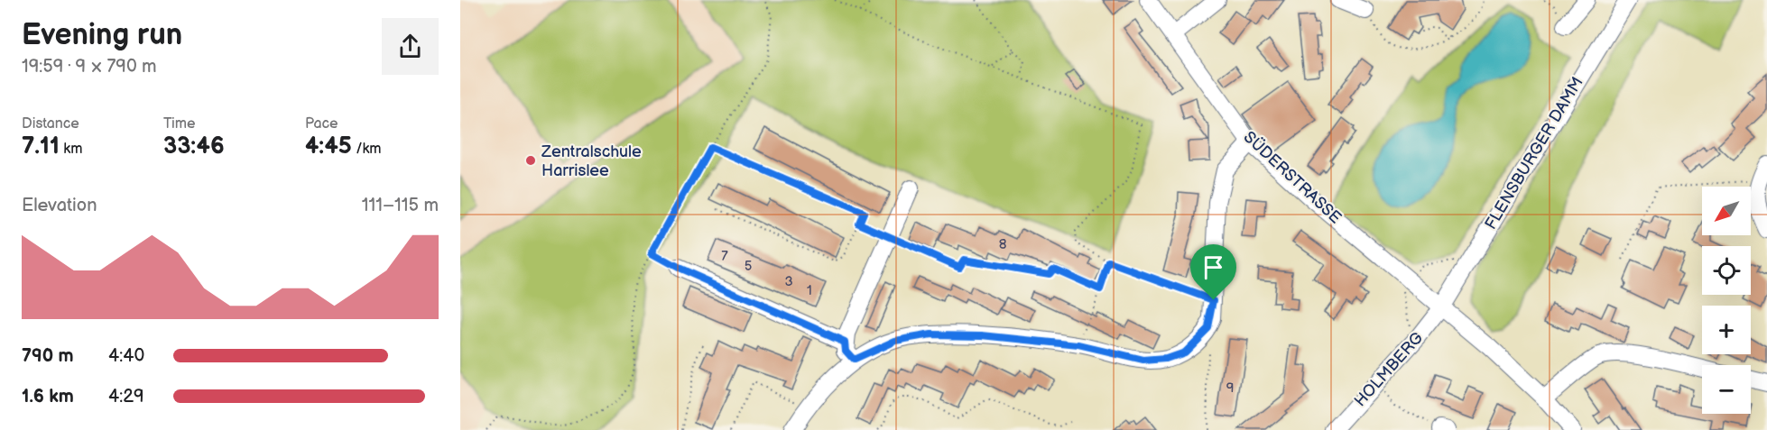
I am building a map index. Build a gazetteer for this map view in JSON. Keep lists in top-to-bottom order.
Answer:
{
  "streets": {
    "street": ["FLENSBURGER DAMM", "SÜDERSTRASSE", "HOLMBERG"]
  },
  "crossings": [
    ["FLENSBURGER DAMM", "SÜDERSTRASSE"],
    ["FLENSBURGER DAMM", "HOLMBERG"],
    ["SÜDERSTRASSE", "HOLMBERG"]
  ],
  "places": ["Zentralschule Harrislee"],
  "house_numbers": [
    "8",
    "7",
    "5",
    "3",
    "1",
    "9"
  ],
  "north": "bottom left",
  "page": {
    "heading": ["Evening run", "19:59 · 9 × 790 m"],
    "stats": [
      ["Distance", "7.11 km"],
      ["Time", "33:46"],
      ["Pace", "4:45 /km"]
    ],
    "chart": ["Elevation", "111–115 m"],
    "map_buttons": ["+", "−"],
    "list": [
      {
        "name": "790 m",
        "note": "4:40"
      },
      {
        "name": "1.6 km",
        "note": "4:29"
      }
    ]
  }
}
